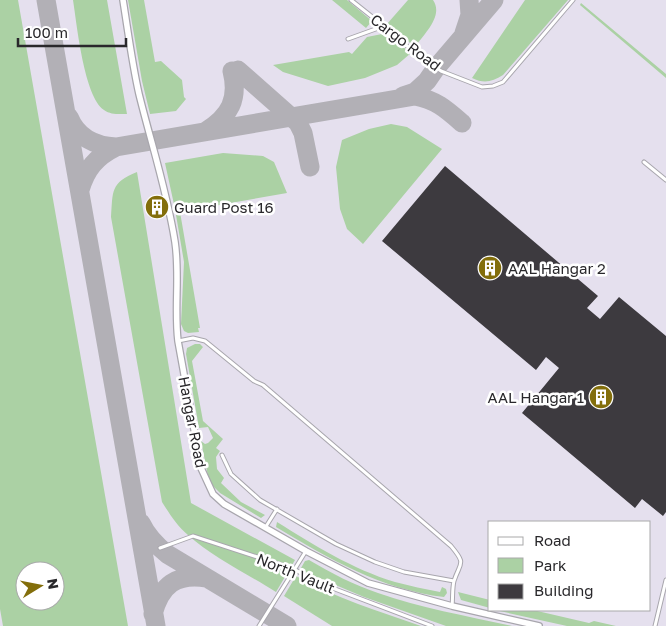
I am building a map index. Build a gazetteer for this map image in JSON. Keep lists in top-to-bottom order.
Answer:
{
  "streets": {
    "street": ["Hangar Road"],
    "lane": ["Cargo Road", "North Vault"]
  },
  "places": {
    "building": ["Guard Post 16", "AAL Hangar 2", "AAL Hangar 1"]
  },
  "legend": ["Road", "Park", "Building"],
  "scale_bar": "100 m",
  "north": "right"
}
